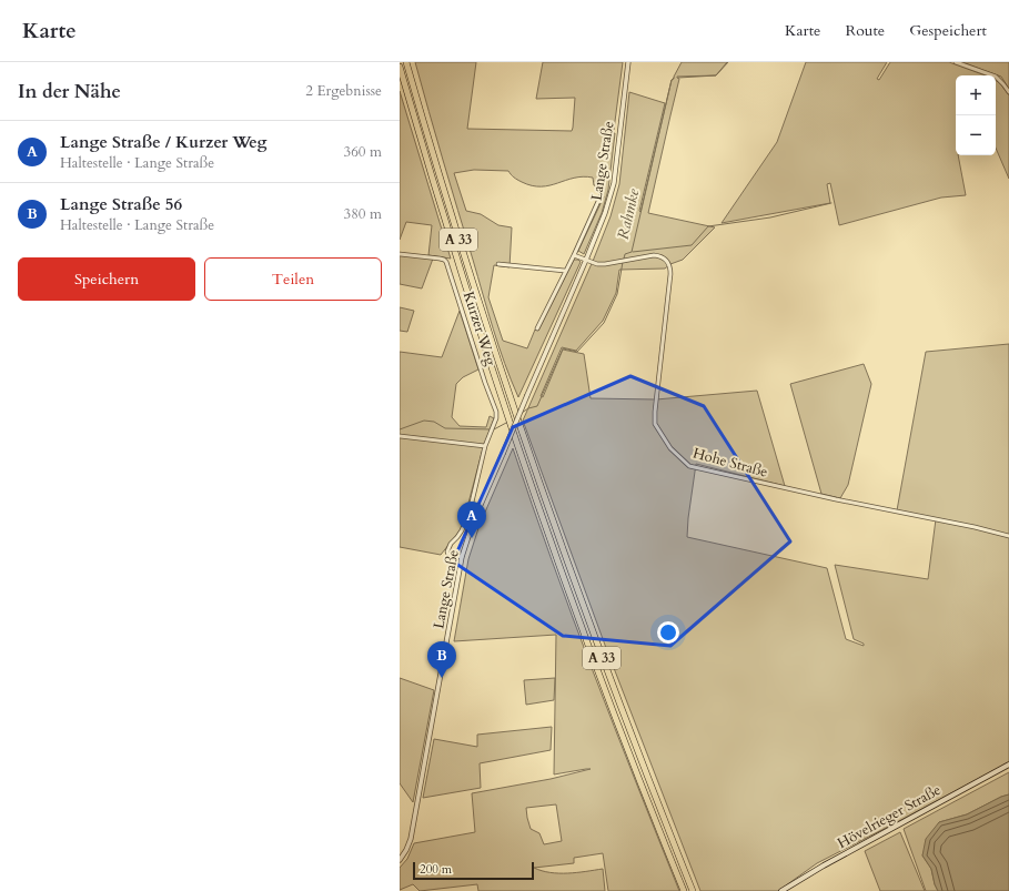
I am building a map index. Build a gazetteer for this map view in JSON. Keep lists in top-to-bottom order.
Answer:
{
  "streets": {
    "highway": ["A 33"],
    "main road": ["Hövelrieger Straße"],
    "street": ["Lange Straße", "Kurzer Weg", "Hohe Straße"]
  },
  "crossings": [
    ["Lange Straße", "Kurzer Weg"],
    ["Lange Straße", "Hohe Straße"]
  ],
  "water": ["Rahmke"],
  "scale_bar": "200 m",
  "page": {
    "header": "Karte",
    "nav": ["Karte", "Route", "Gespeichert"],
    "heading": ["In der Nähe", "2 Ergebnisse"],
    "map_buttons": ["+", "−"],
    "list": [
      {
        "mark": "A",
        "name": "Lange Straße / Kurzer Weg",
        "note": "Haltestelle · Lange Straße",
        "value": "360 m"
      },
      {
        "mark": "B",
        "name": "Lange Straße 56",
        "note": "Haltestelle · Lange Straße",
        "value": "380 m"
      }
    ],
    "buttons": ["Speichern", "Teilen"],
    "pins": ["A", "B"],
    "scale": "200 m"
  }
}
